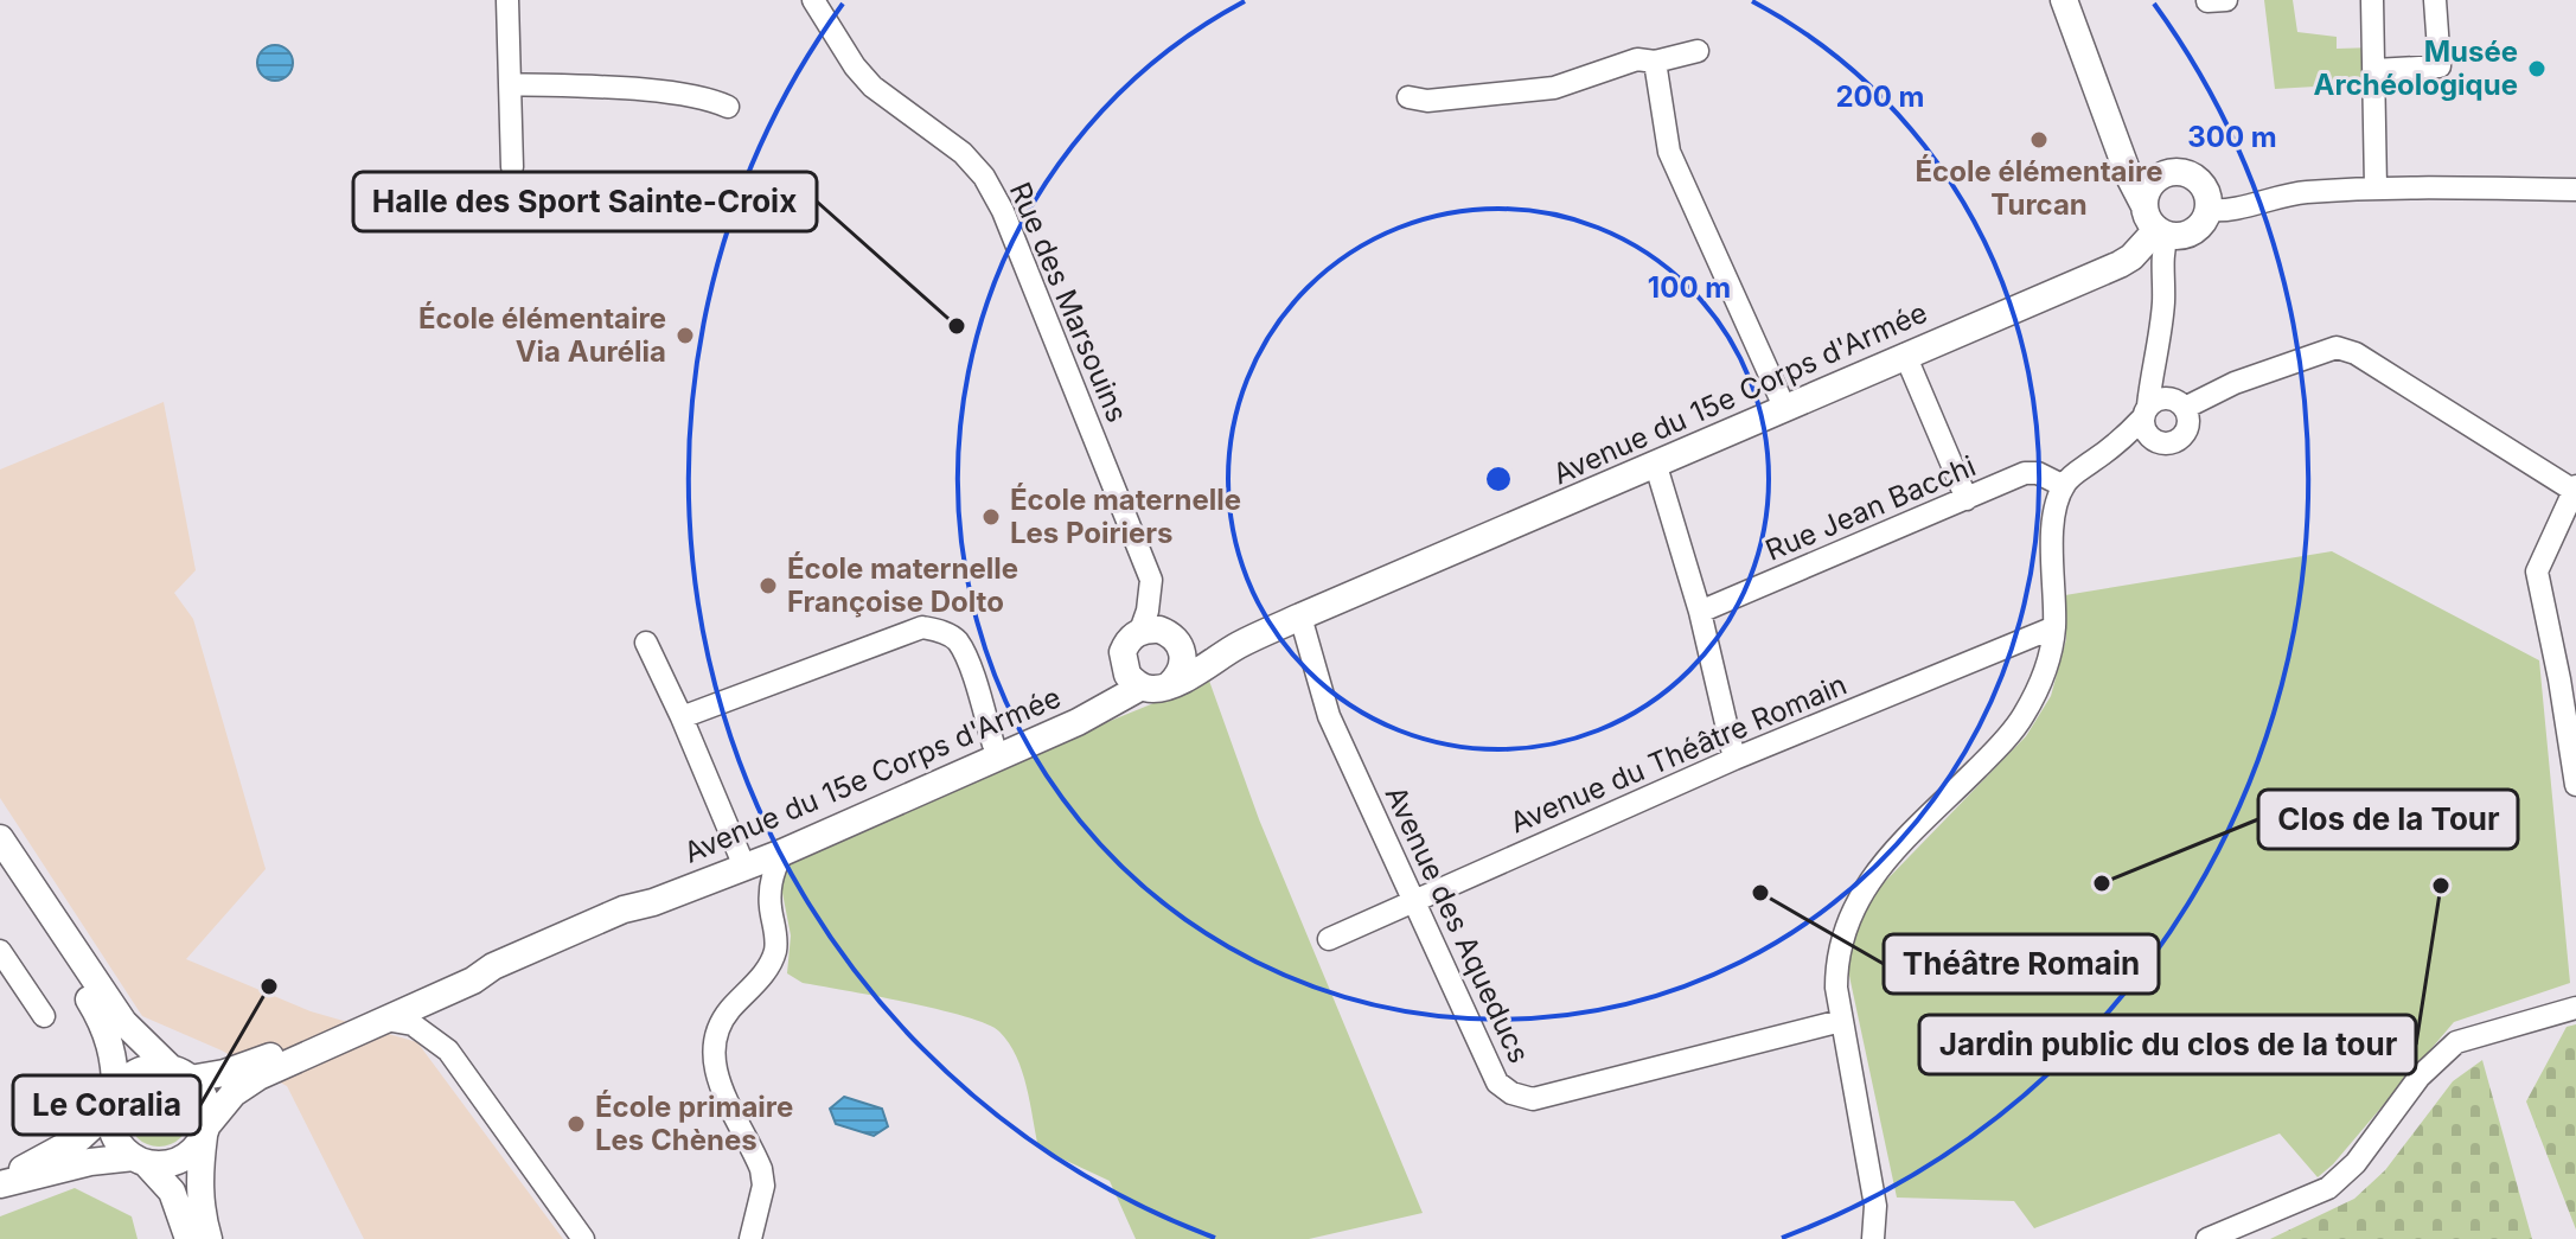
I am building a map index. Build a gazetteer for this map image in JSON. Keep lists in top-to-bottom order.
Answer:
{
  "streets": {
    "main road": ["Avenue du 15e Corps d'Armée"],
    "street": [
      "Rue des Marsouins",
      "Rue Jean Bacchi",
      "Avenue du Théâtre Romain",
      "Avenue des Aqueducs"
    ]
  },
  "crossings": [
    ["Rue des Marsouins", "Avenue du 15e Corps d'Armée"],
    ["Avenue du 15e Corps d'Armée", "Avenue des Aqueducs"],
    ["Avenue du Théâtre Romain", "Avenue des Aqueducs"]
  ],
  "places": [
    "Musée Archéologique",
    "École élémentaire Turcan",
    "Halle des Sport Sainte-Croix",
    "École élémentaire Via Aurélia",
    "École maternelle Les Poiriers",
    "École maternelle Françoise Dolto",
    "Clos de la Tour",
    "Jardin public du clos de la tour",
    "Théâtre Romain",
    "Le Coralia",
    "École primaire Les Chènes"
  ],
  "rings": ["200 m", "300 m", "100 m"]
}
